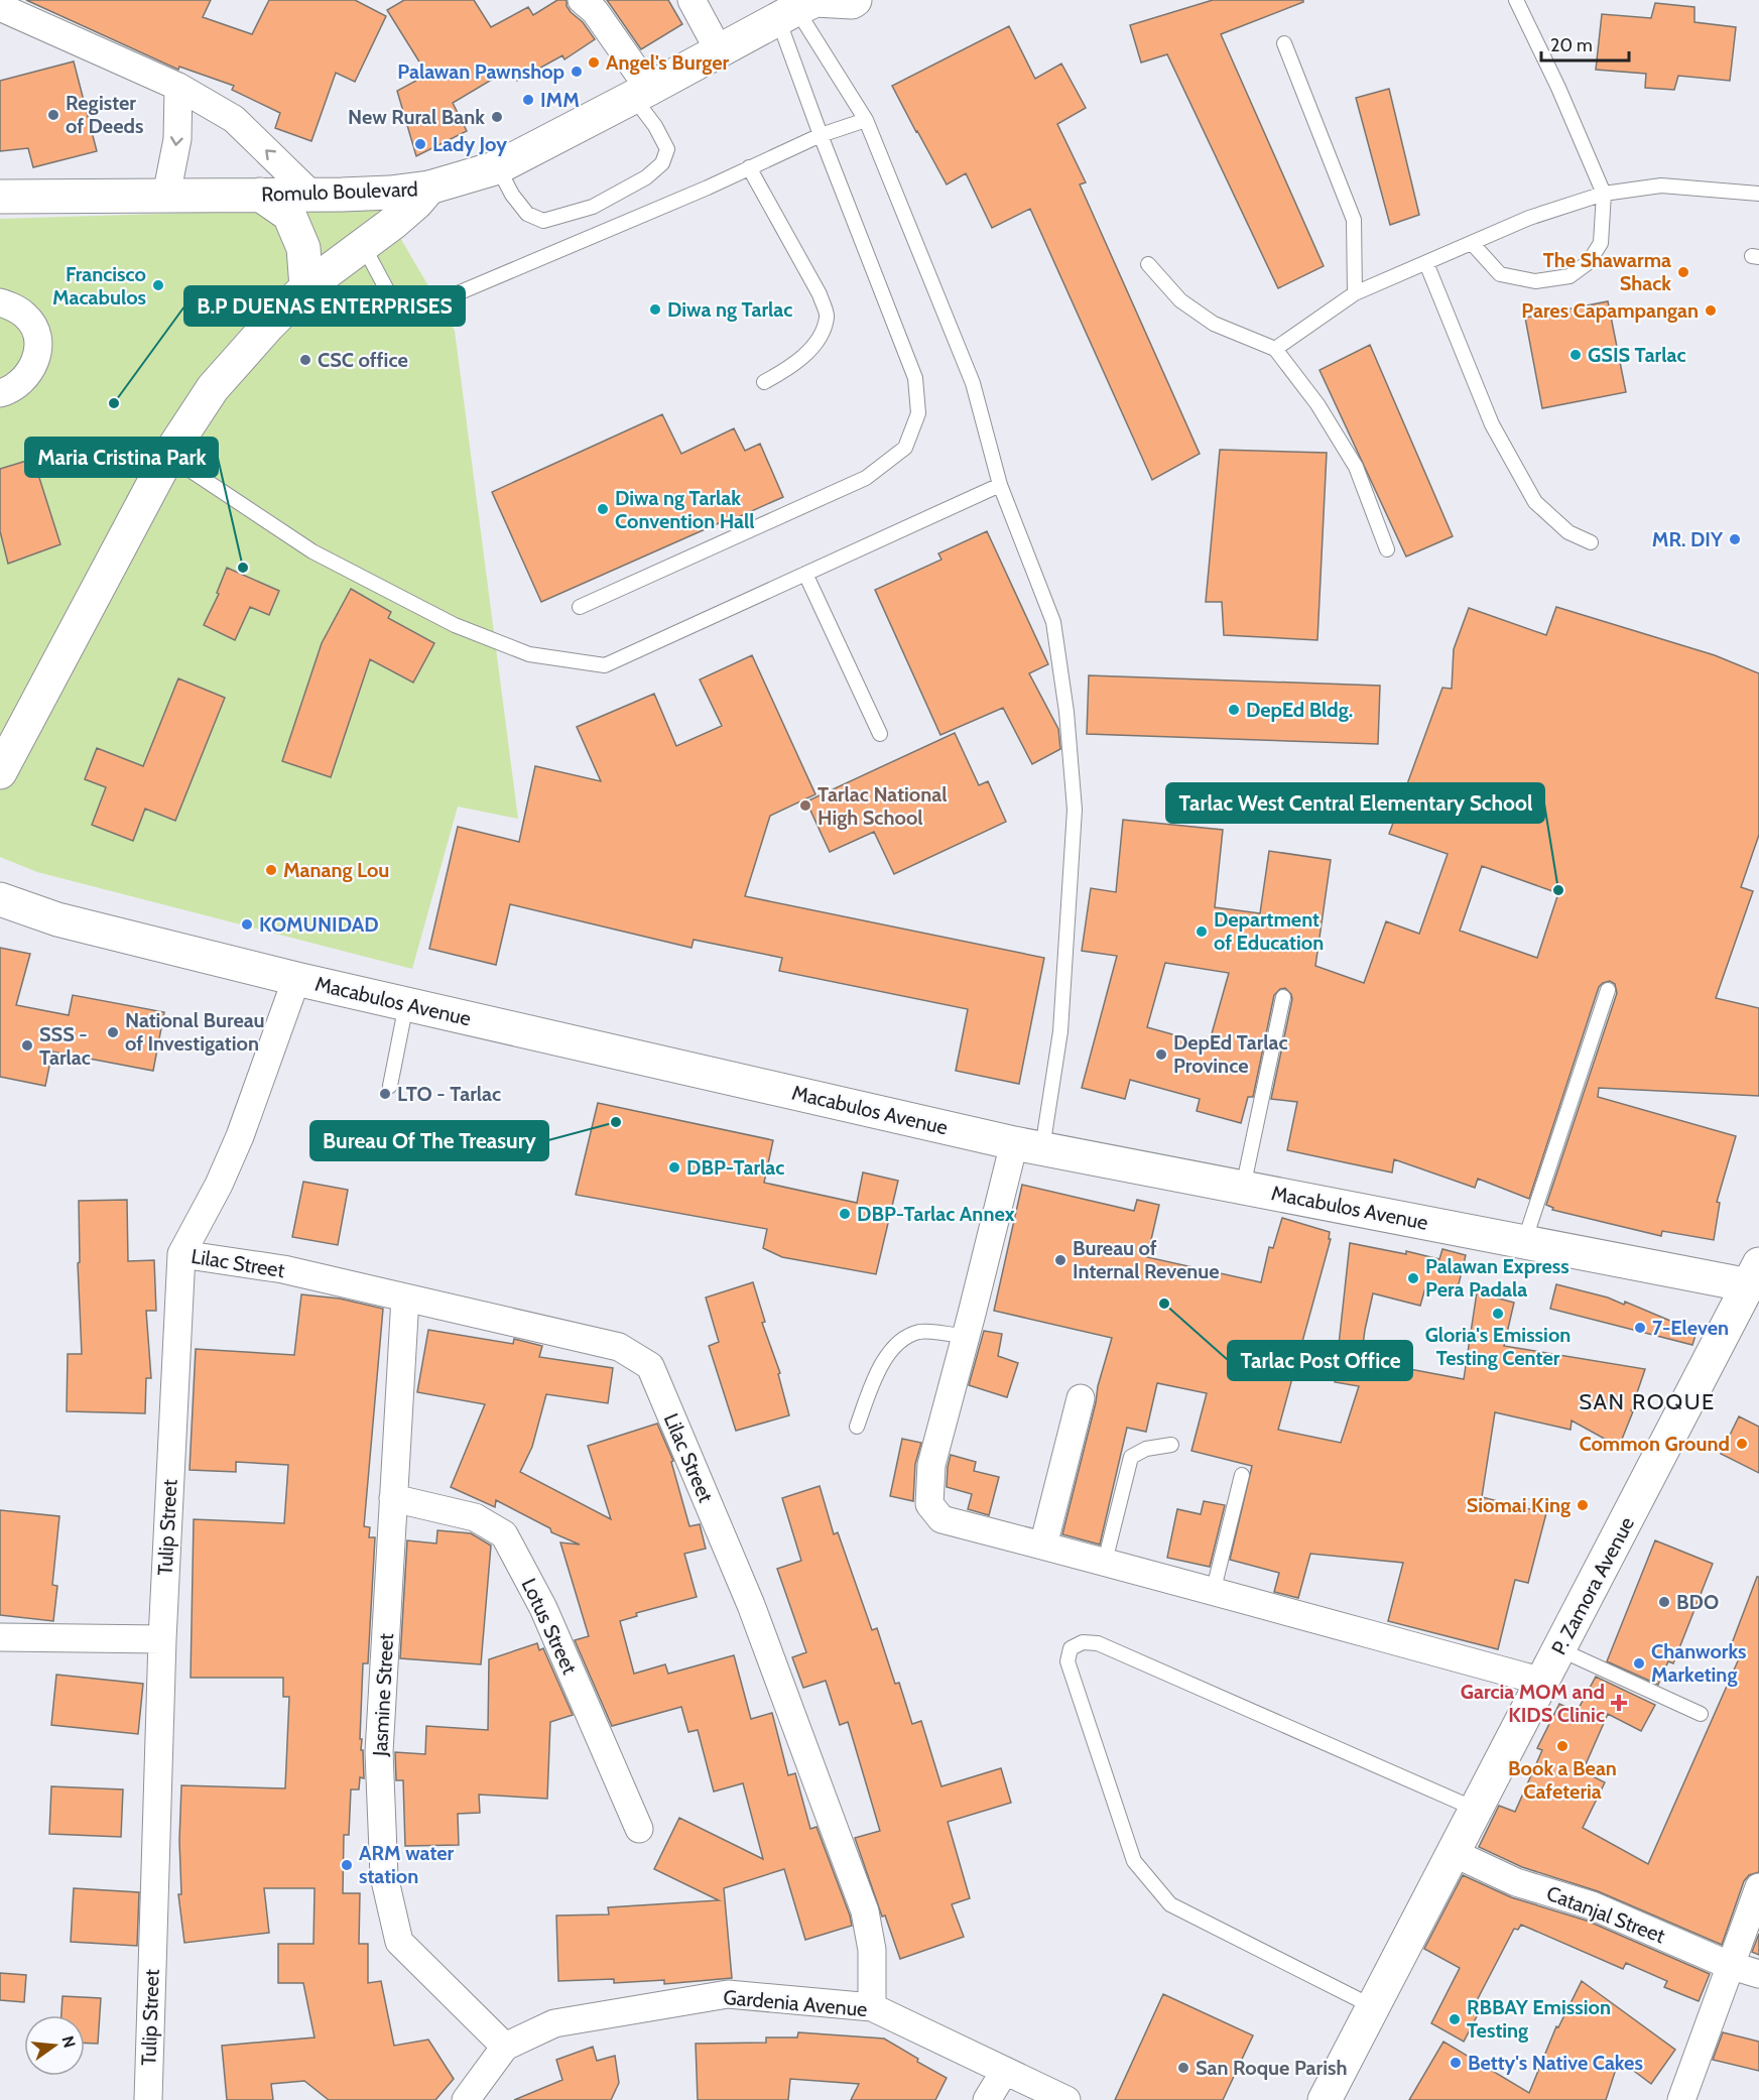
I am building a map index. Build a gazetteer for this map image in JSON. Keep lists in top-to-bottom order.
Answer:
{
  "streets": {
    "main road": ["Romulo Boulevard", "Macabulos Avenue", "P. Zamora Avenue"],
    "street": [
      "Lilac Street",
      "Tulip Street",
      "Lotus Street",
      "Jasmine Street",
      "Catanjal Street",
      "Gardenia Avenue"
    ]
  },
  "crossings": [
    ["Macabulos Avenue", "Tulip Street"],
    ["Macabulos Avenue", "P. Zamora Avenue"],
    ["Lilac Street", "Tulip Street"],
    ["Lilac Street", "Jasmine Street"],
    ["Lilac Street", "Gardenia Avenue"],
    ["P. Zamora Avenue", "Catanjal Street"],
    ["Lotus Street", "Jasmine Street"],
    ["Jasmine Street", "Gardenia Avenue"]
  ],
  "districts": ["SAN ROQUE"],
  "places": {
    "other": [
      "Angel's Burger",
      "Palawan Pawnshop",
      "IMM",
      "Register of Deeds",
      "New Rural Bank",
      "Lady Joy",
      "The Shawarma Shack",
      "Francisco Macabulos",
      "Diwa ng Tarlac",
      "Pares Capampangan",
      "GSIS Tarlac",
      "CSC office",
      "B.P DUENAS ENTERPRISES",
      "Diwa ng Tarlak Convention Hall",
      "MR. DIY",
      "Maria Cristina Park",
      "DepEd Bldg.",
      "Tarlac National High School",
      "Manang Lou",
      "Tarlac West Central Elementary School",
      "KOMUNIDAD",
      "Department of Education",
      "National Bureau of Investigation",
      "SSS - Tarlac",
      "DepEd Tarlac Province",
      "LTO - Tarlac",
      "Bureau Of The Treasury",
      "DBP-Tarlac",
      "DBP-Tarlac Annex",
      "Bureau of Internal Revenue",
      "Palawan Express Pera Padala",
      "Tarlac Post Office",
      "Gloria's Emission Testing Center",
      "7-Eleven",
      "Common Ground",
      "Siomai King",
      "BDO",
      "Chanworks Marketing",
      "Book a Bean Cafeteria",
      "ARM water station",
      "RBBAY Emission Testing",
      "Betty's Native Cakes",
      "San Roque Parish"
    ],
    "health": ["Garcia MOM and KIDS Clinic"]
  },
  "scale_bar": "20 m",
  "north": "right"
}
